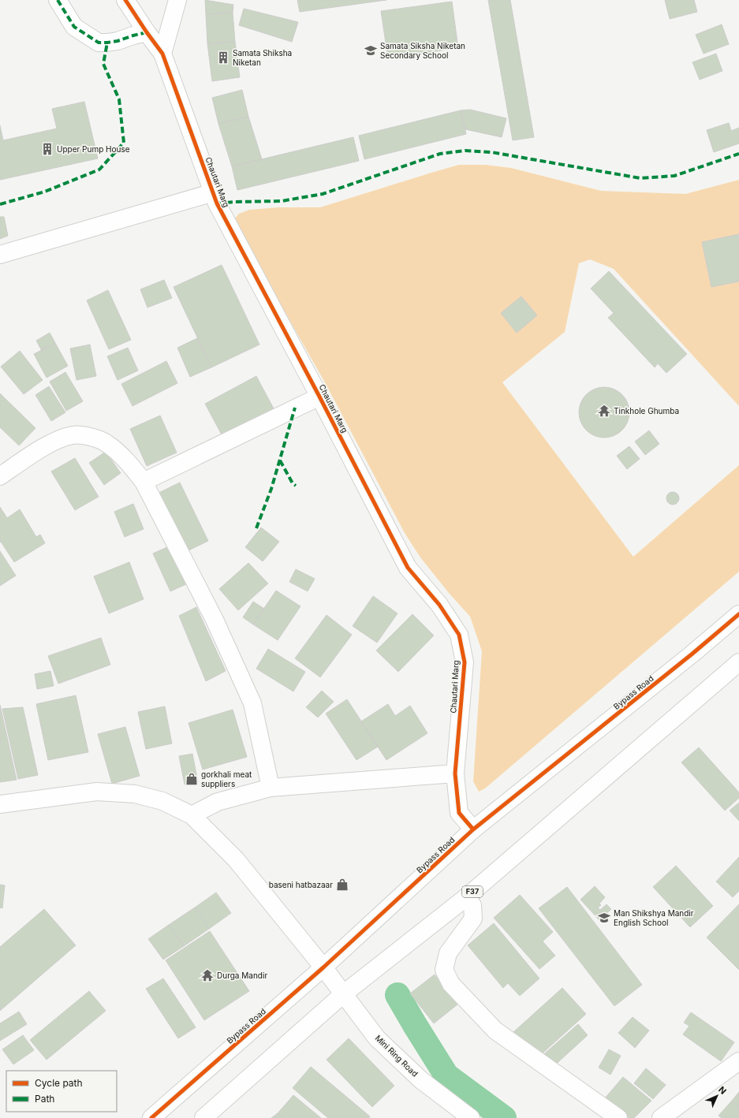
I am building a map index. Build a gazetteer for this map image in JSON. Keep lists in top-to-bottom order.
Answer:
{
  "streets": {
    "main road": [
      "Chautari Marg",
      "Bypass Road",
      "F37",
      "Mini Ring Road"
    ]
  },
  "crossings": [
    ["Chautari Marg", "Bypass Road"],
    ["Bypass Road", "Mini Ring Road"],
    ["F37", "Mini Ring Road"]
  ],
  "places": {
    "school or university": ["Samata Siksha Niketan Secondary School", "Man Shikshya Mandir English School"],
    "building": ["Samata Shiksha Niketan", "Upper Pump House"],
    "temple": ["Tinkhole Ghumba", "Durga Mandir"],
    "shop": ["gorkhali meat suppliers", "baseni hatbazaar"]
  },
  "legend": ["Cycle path", "Path"],
  "north": "top right"
}
